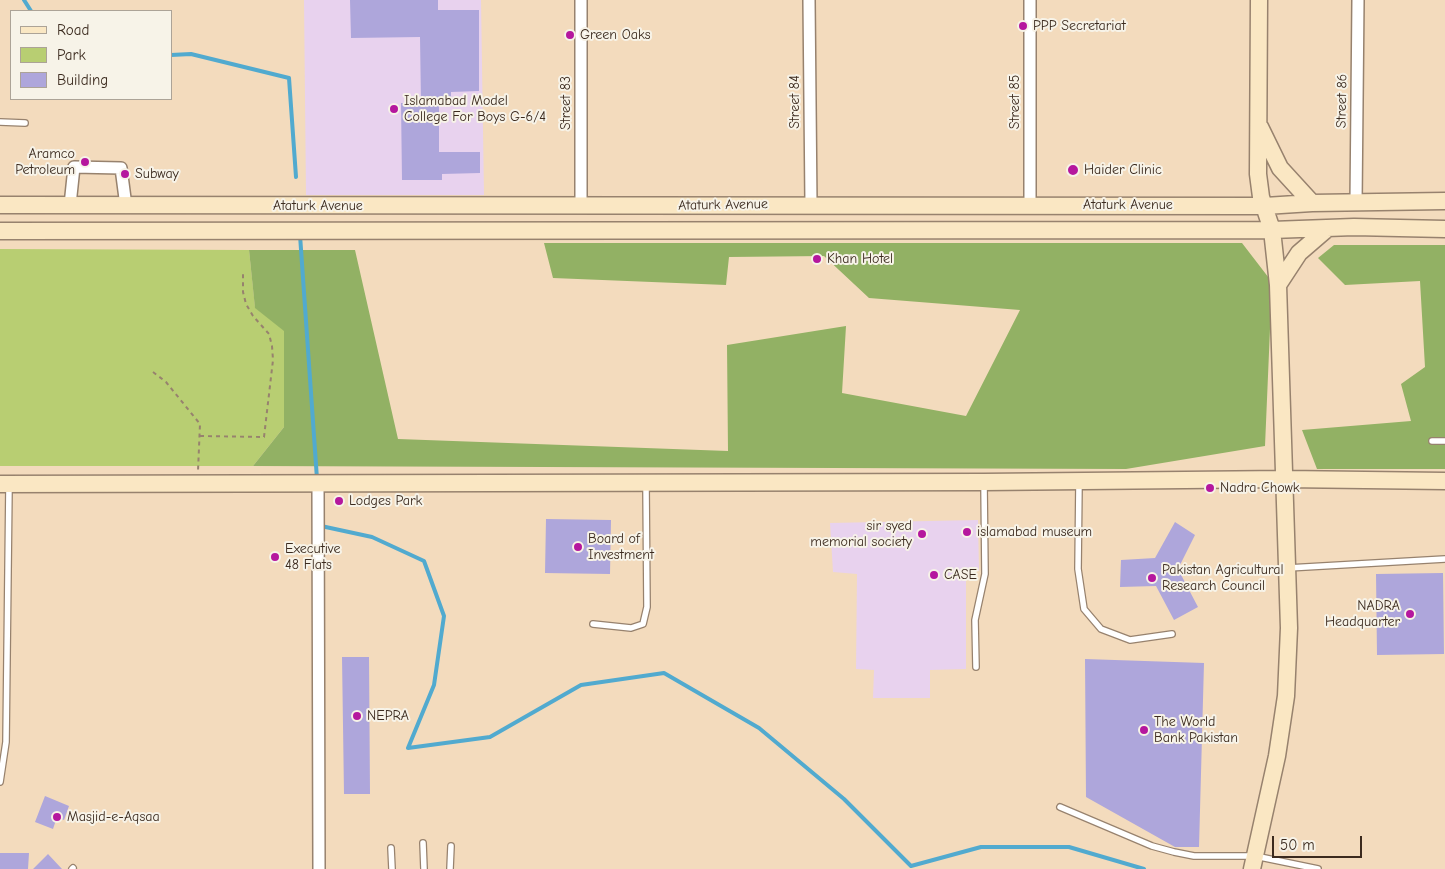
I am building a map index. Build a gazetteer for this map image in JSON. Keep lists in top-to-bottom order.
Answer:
{
  "streets": {
    "street": [
      "Street 86",
      "Street 84",
      "Street 85",
      "Street 83",
      "Ataturk Avenue"
    ]
  },
  "crossings": [
    ["Street 86", "Ataturk Avenue"],
    ["Street 84", "Ataturk Avenue"],
    ["Street 85", "Ataturk Avenue"],
    ["Street 83", "Ataturk Avenue"]
  ],
  "places": [
    "PPP Secretariat",
    "Green Oaks",
    "Islamabad Model College For Boys G-6/4",
    "Aramco Petroleum",
    "Haider Clinic",
    "Subway",
    "Khan Hotel",
    "Nadra Chowk",
    "Lodges Park",
    "islamabad museum",
    "sir syed memorial society",
    "Board of Investment",
    "Executive 48 Flats",
    "CASE",
    "Pakistan Agricultural Research Council",
    "NADRA Headquarter",
    "NEPRA",
    "The World Bank Pakistan",
    "Masjid-e-Aqsaa"
  ],
  "legend": ["Road", "Park", "Building"],
  "scale_bar": "50 m"
}
